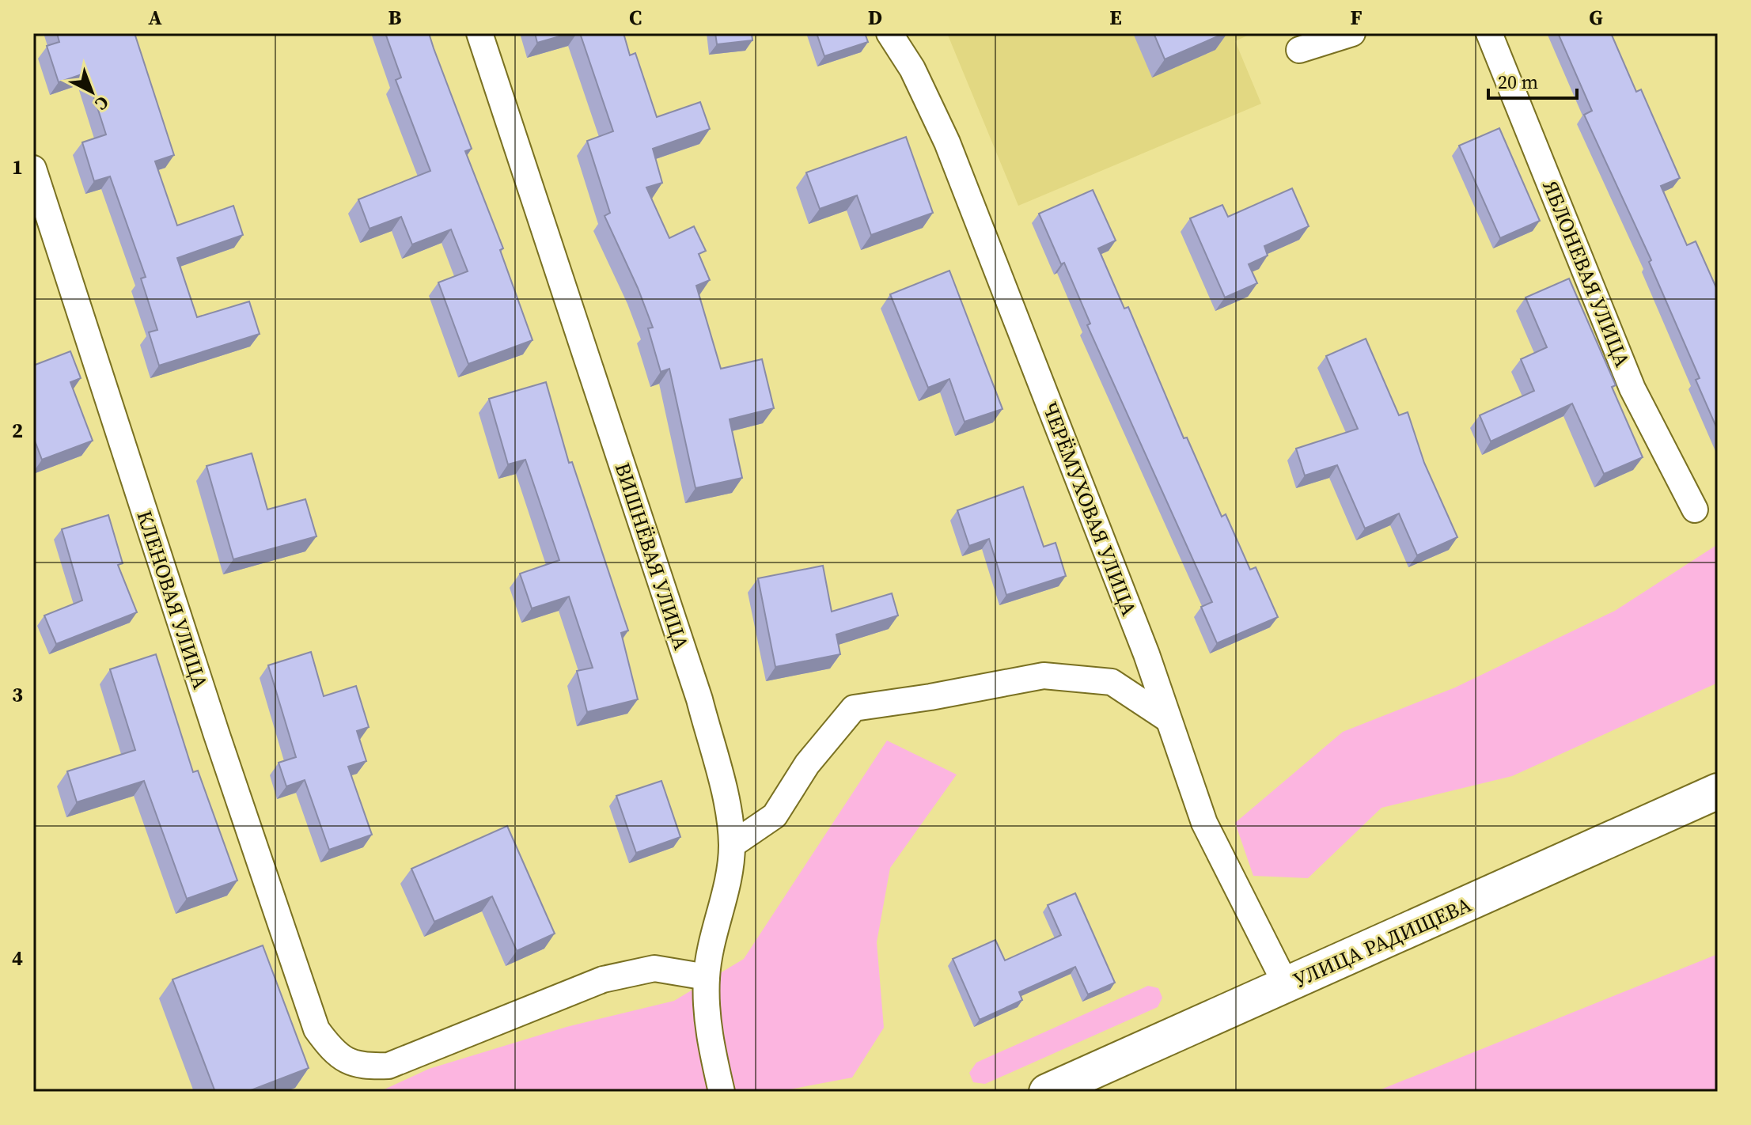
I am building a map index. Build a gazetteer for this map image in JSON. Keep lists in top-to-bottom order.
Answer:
{
  "streets": {
    "main road": ["УЛИЦА РАДИЩЕВА"],
    "street": [
      "ЯБЛОНЕВАЯ УЛИЦА",
      "ЧЕРЁМУХОВАЯ УЛИЦА",
      "ВИШНЁВАЯ УЛИЦА",
      "КЛЕНОВАЯ УЛИЦА"
    ]
  },
  "crossings": [
    ["ЧЕРЁМУХОВАЯ УЛИЦА", "УЛИЦА РАДИЩЕВА"],
    ["ВИШНЁВАЯ УЛИЦА", "КЛЕНОВАЯ УЛИЦА"]
  ],
  "scale_bar": "20 m",
  "north": "bottom right",
  "grid": {
    "columns": [
      "A",
      "B",
      "C",
      "D",
      "E",
      "F",
      "G"
    ],
    "rows": [
      "1",
      "2",
      "3",
      "4"
    ]
  }
}
